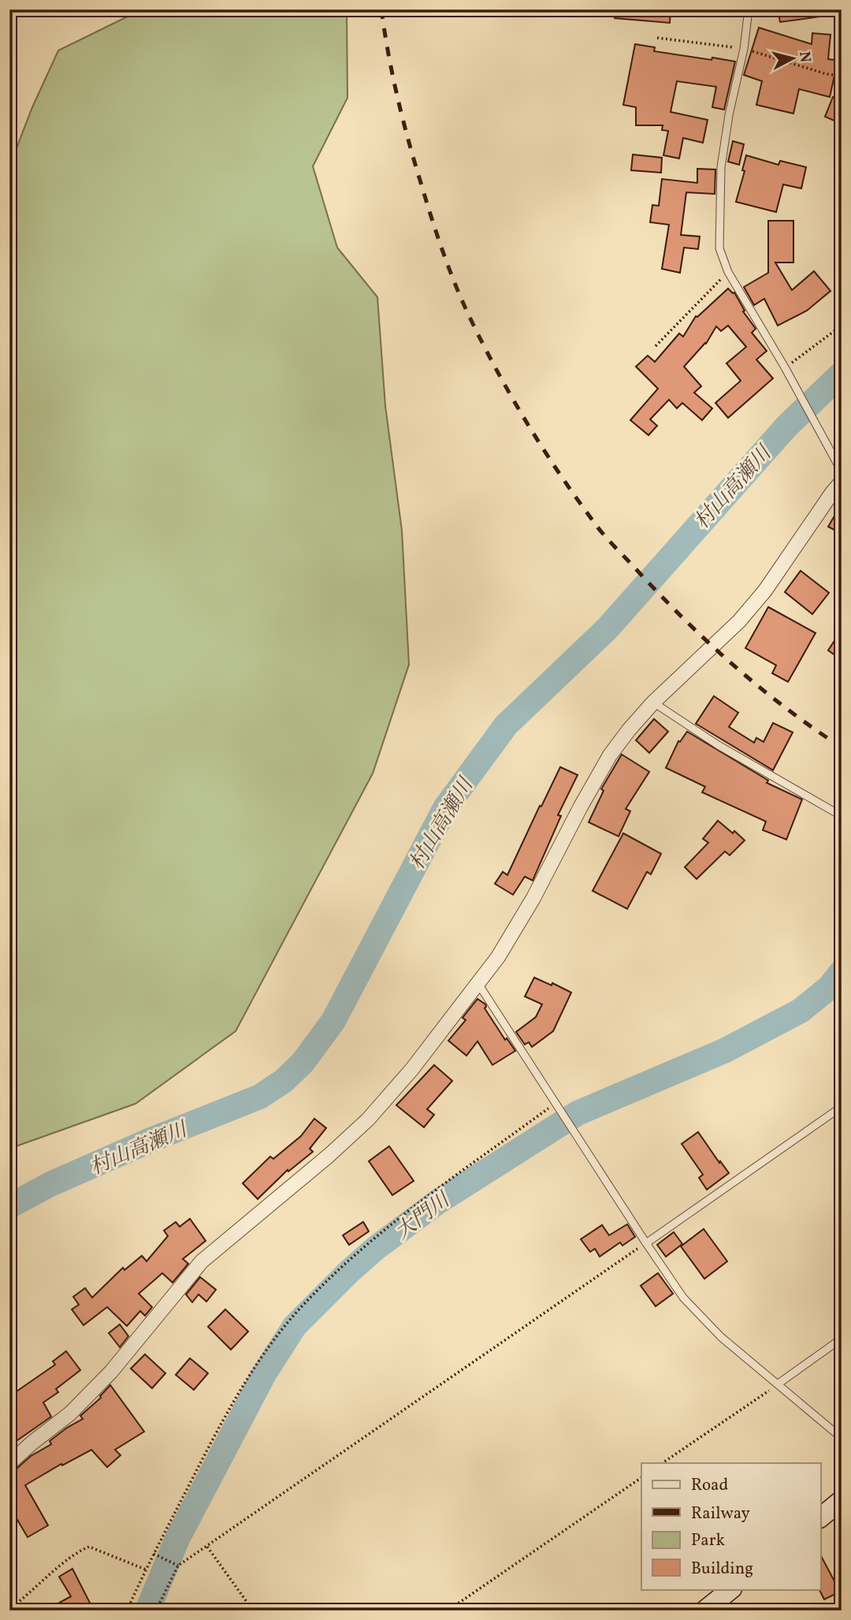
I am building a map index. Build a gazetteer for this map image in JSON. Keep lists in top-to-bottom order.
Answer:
{
  "water": ["村山高瀬川", "大門川"],
  "legend": [
    "Road",
    "Railway",
    "Park",
    "Building"
  ],
  "north": "right"
}
